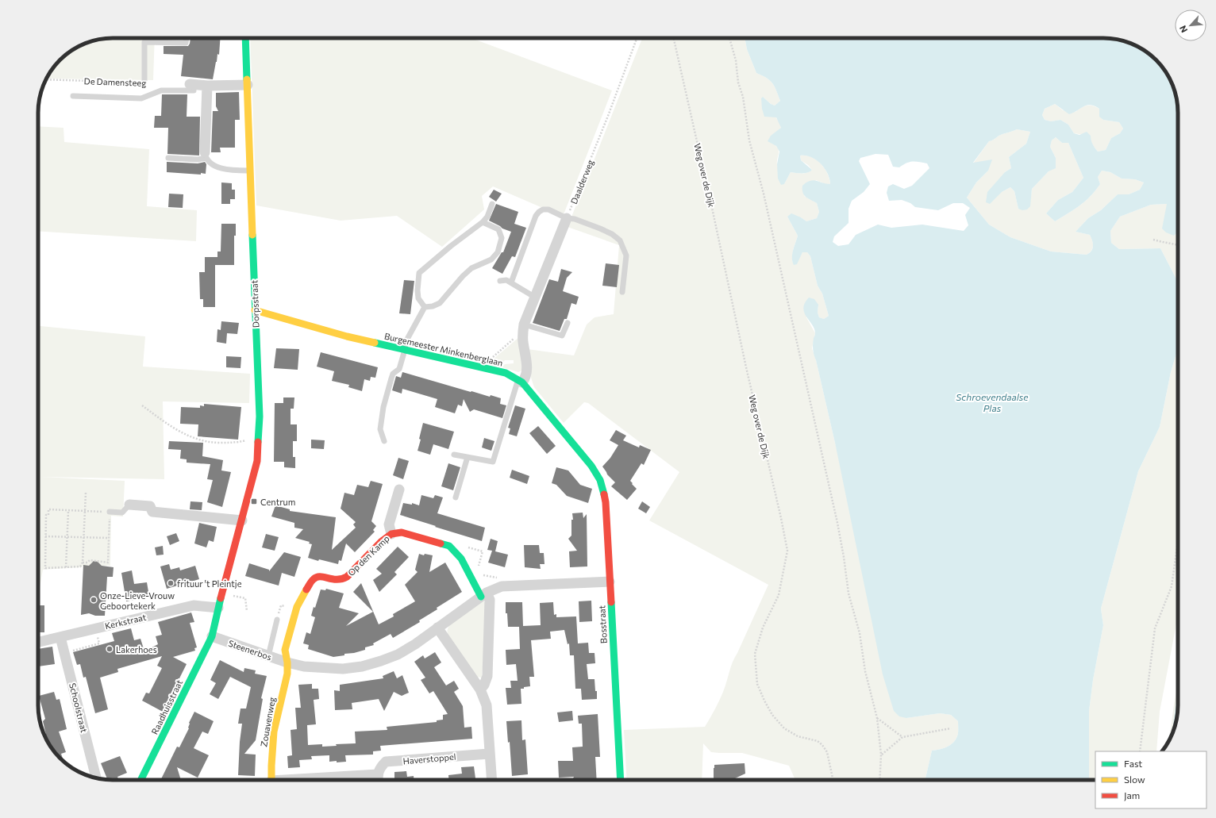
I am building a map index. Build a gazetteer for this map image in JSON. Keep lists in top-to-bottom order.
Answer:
{
  "streets": {
    "street": [
      "Dorpsstraat",
      "Burgemeester Minkenberglaan",
      "Op den Kamp",
      "Kerkstraat",
      "Bosstraat",
      "Steenerbos",
      "Raadhuisstraat",
      "Schoolstraat",
      "Zouavenweg",
      "Haverstoppel"
    ],
    "path": ["De Damensteeg", "Weg over de Dijk", "Daalderweg"]
  },
  "crossings": [
    ["Dorpsstraat", "Burgemeester Minkenberglaan"],
    ["Dorpsstraat", "Kerkstraat"],
    ["Dorpsstraat", "Steenerbos"],
    ["Dorpsstraat", "Raadhuisstraat"],
    ["Burgemeester Minkenberglaan", "Bosstraat"],
    ["Op den Kamp", "Steenerbos"],
    ["Op den Kamp", "Zouavenweg"],
    ["Kerkstraat", "Schoolstraat"],
    ["Steenerbos", "Raadhuisstraat"],
    ["Steenerbos", "Zouavenweg"]
  ],
  "water": ["Schroevendaalse Plas"],
  "places": {
    "transit": ["Centrum"],
    "other": ["frituur 't Pleintje", "Onze-Lieve-Vrouw Geboortekerk", "Lakerhoes"]
  },
  "legend": ["Fast", "Slow", "Jam"],
  "north": "bottom left"
}
